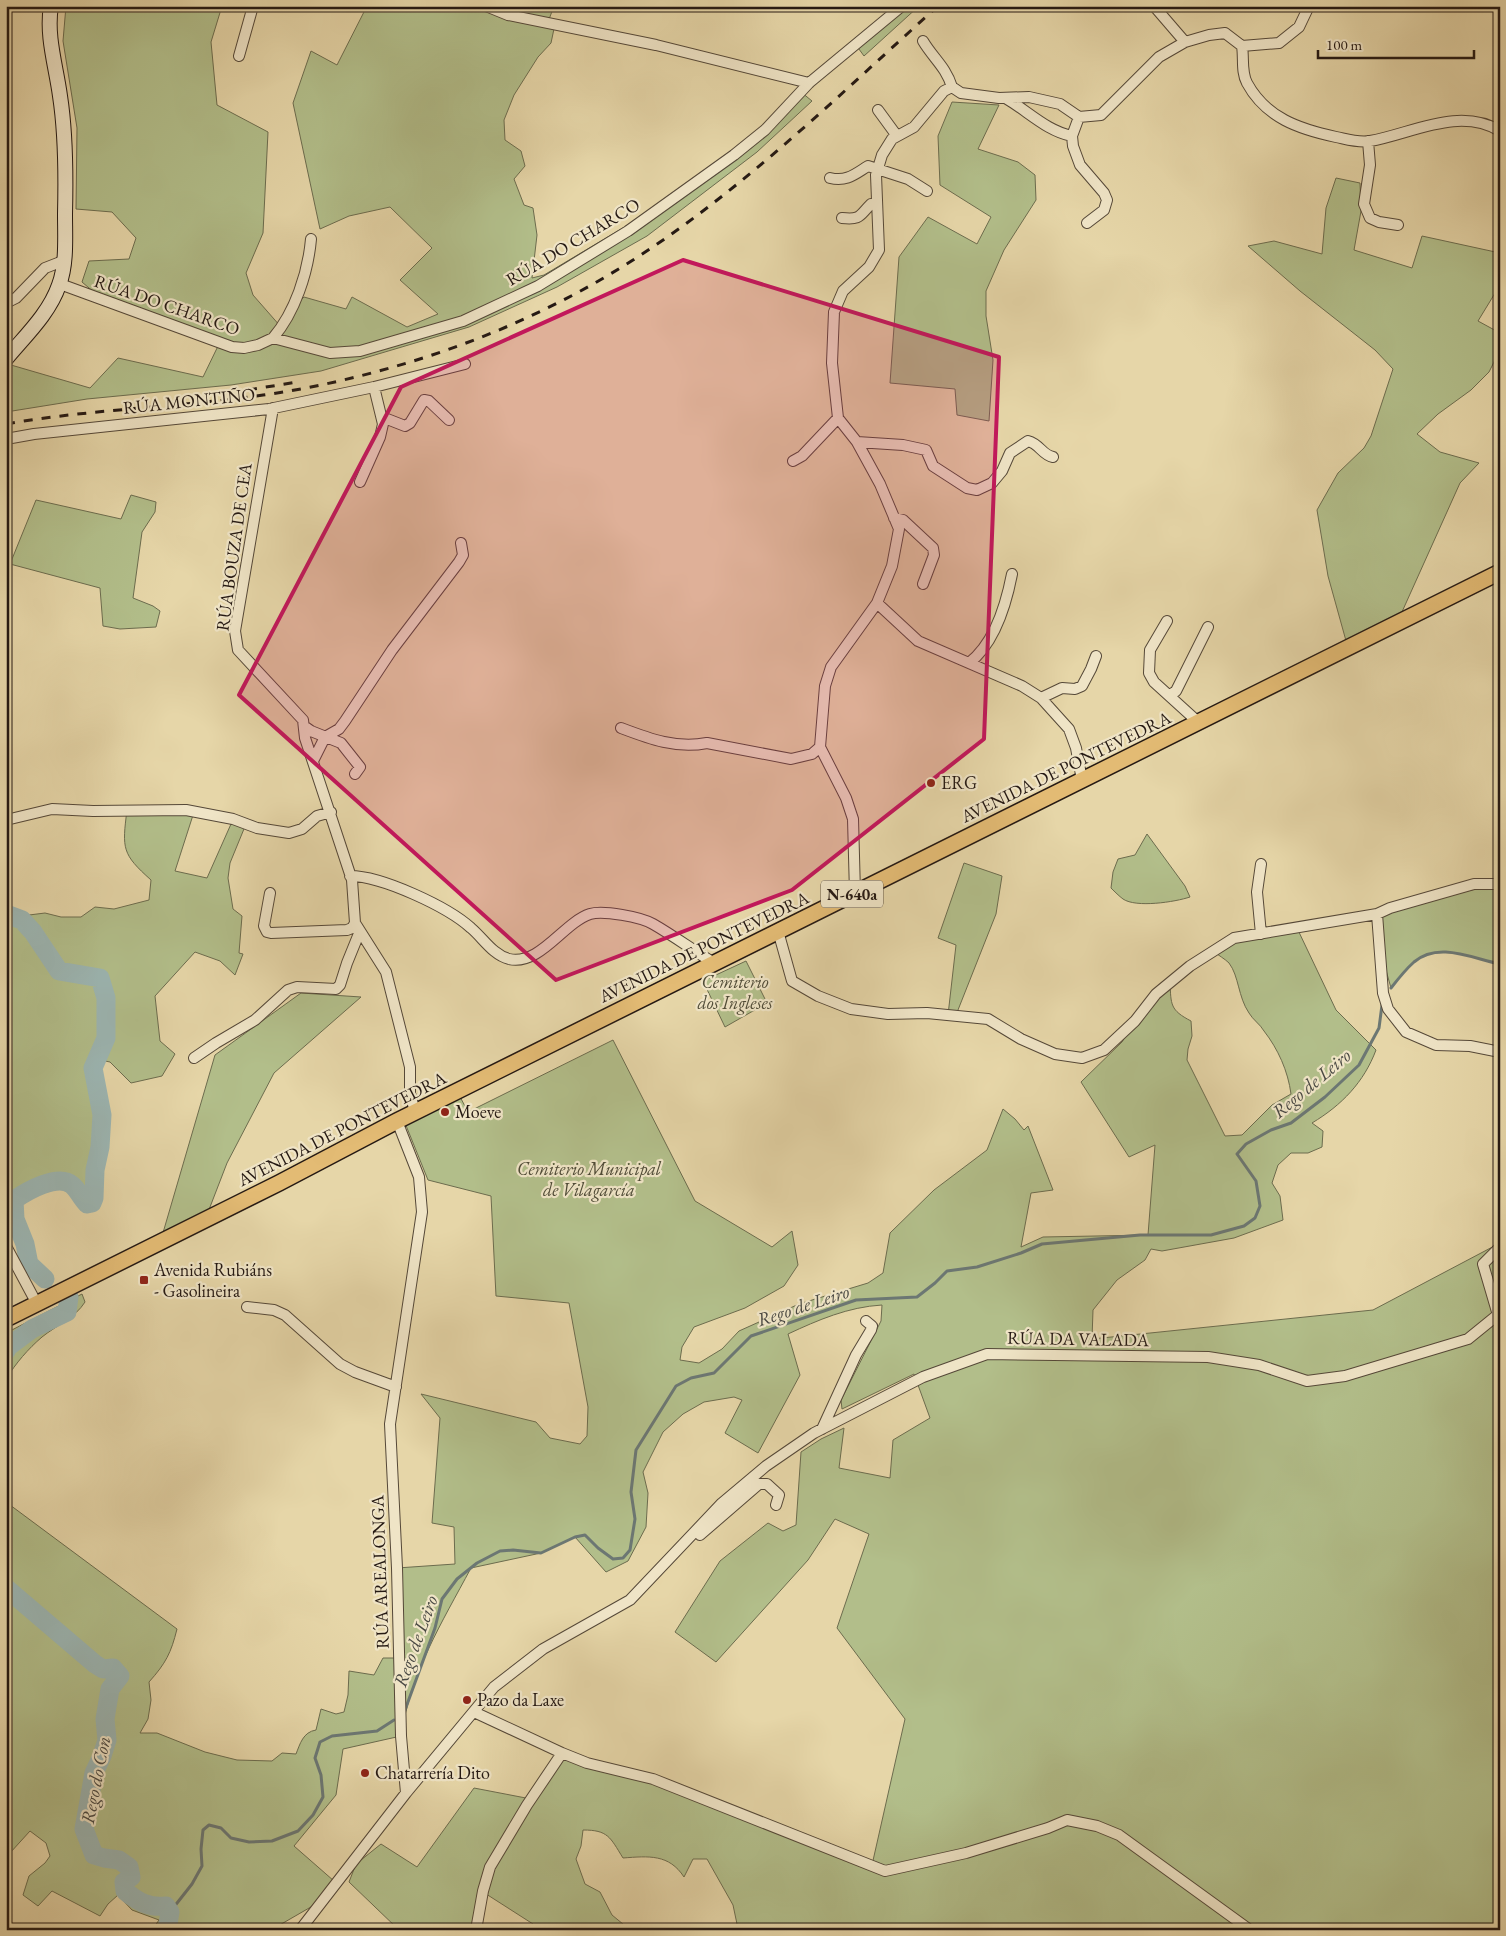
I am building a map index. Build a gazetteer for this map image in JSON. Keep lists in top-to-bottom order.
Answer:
{
  "streets": {
    "main road": ["AVENIDA DE PONTEVEDRA", "N-640a"],
    "street": [
      "RÚA DO CHARCO",
      "RÚA MONTIÑO",
      "RÚA BOUZA DE CEA",
      "RÚA DA VALADA",
      "RÚA AREALONGA"
    ]
  },
  "crossings": [
    ["RÚA MONTIÑO", "RÚA BOUZA DE CEA"],
    ["RÚA BOUZA DE CEA", "AVENIDA DE PONTEVEDRA"],
    ["AVENIDA DE PONTEVEDRA", "RÚA AREALONGA"],
    ["RÚA DA VALADA", "RÚA AREALONGA"]
  ],
  "water": ["Rego de Leiro", "Rego do Con"],
  "parks": ["Cemiterio dos Ingleses", "Cemiterio Municipal de Vilagarcía"],
  "places": {
    "other": [
      "ERG",
      "Moeve",
      "Pazo da Laxe",
      "Chatarrería Dito"
    ],
    "transit": ["Avenida Rubiáns - Gasolineira"]
  },
  "scale_bar": "100 m"
}
